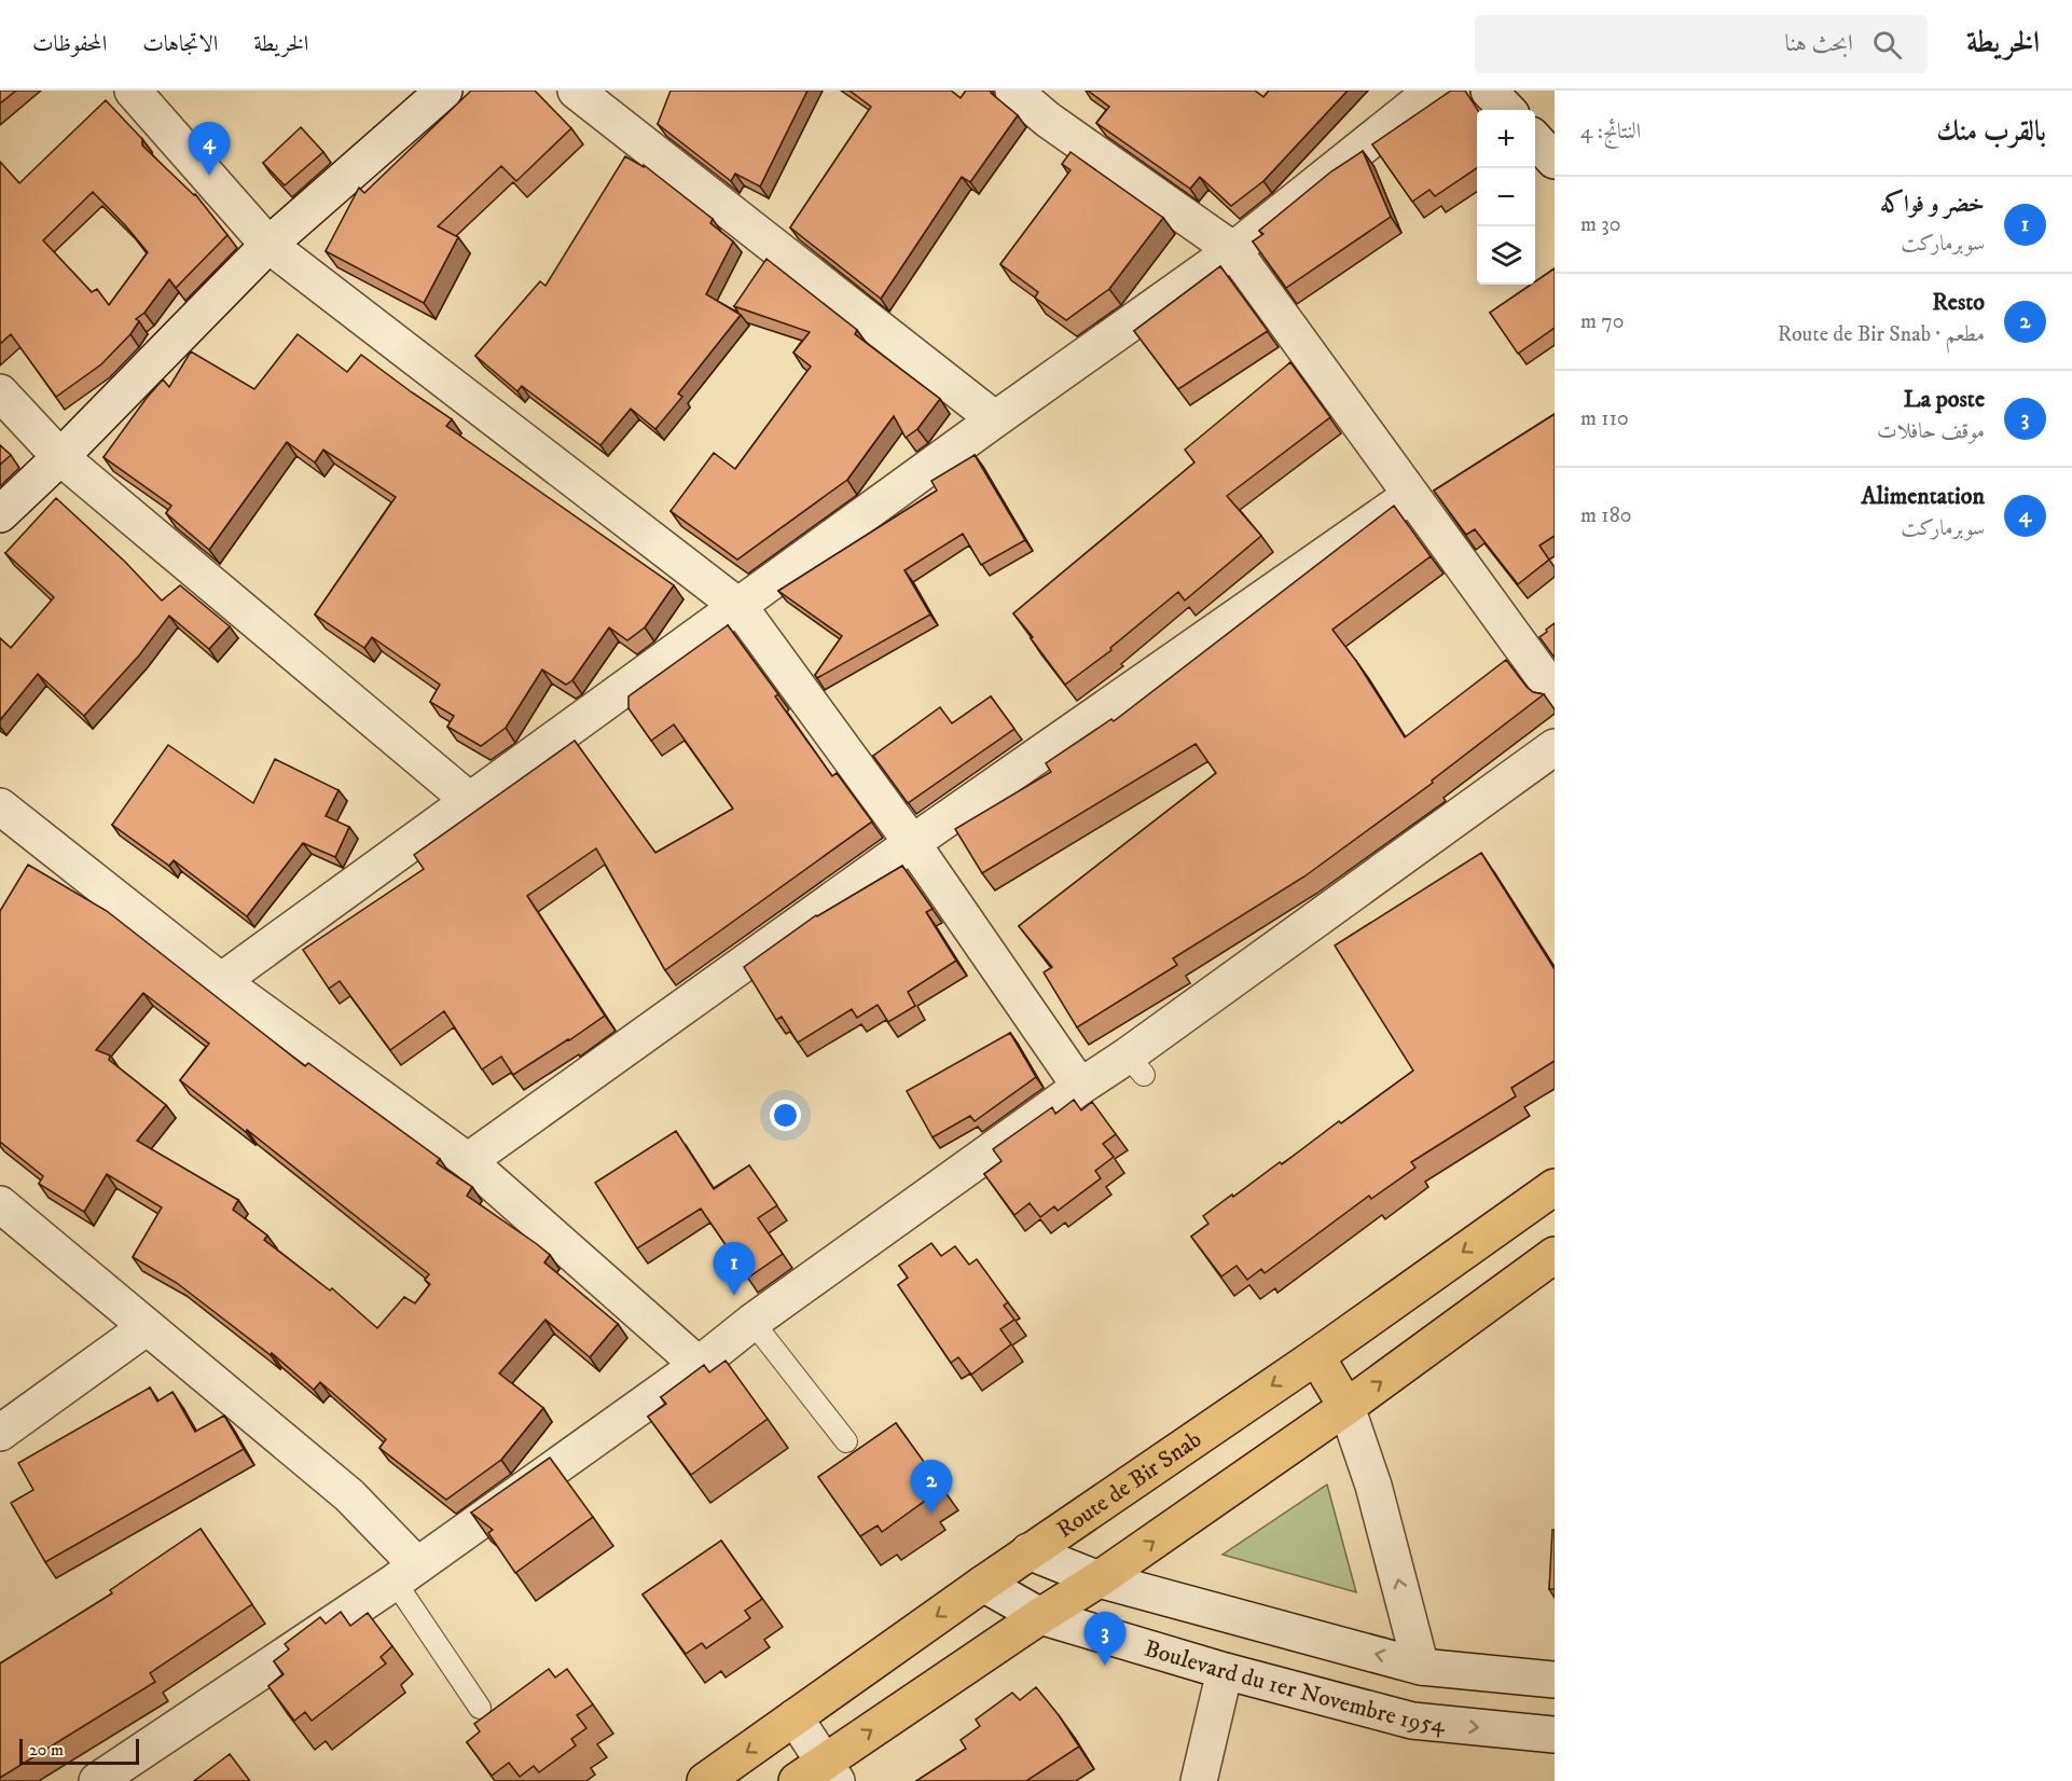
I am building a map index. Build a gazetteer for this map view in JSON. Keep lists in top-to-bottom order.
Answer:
{
  "streets": {
    "main road": ["Route de Bir Snab"],
    "street": ["Boulevard du 1er Novembre 1954"]
  },
  "crossings": [
    ["Route de Bir Snab", "Boulevard du 1er Novembre 1954"]
  ],
  "scale_bar": "20 m",
  "page": {
    "header": "الخريطة",
    "search": "ابحث هنا",
    "nav": ["الخريطة", "الاتجاهات", "المحفوظات"],
    "heading": ["بالقرب منك", "النتائج: 4"],
    "map_buttons": ["+", "−"],
    "pins": [
      "4",
      "1",
      "2",
      "3"
    ],
    "list": [
      {
        "mark": "1",
        "name": "خضر و فواكه",
        "note": "سوبرماركت",
        "value": "30 m"
      },
      {
        "mark": "2",
        "name": "Resto",
        "note": "مطعم · Route de Bir Snab",
        "value": "70 m"
      },
      {
        "mark": "3",
        "name": "La poste",
        "note": "موقف حافلات",
        "value": "110 m"
      },
      {
        "mark": "4",
        "name": "Alimentation",
        "note": "سوبرماركت",
        "value": "180 m"
      }
    ],
    "scale": "20 m"
  }
}
